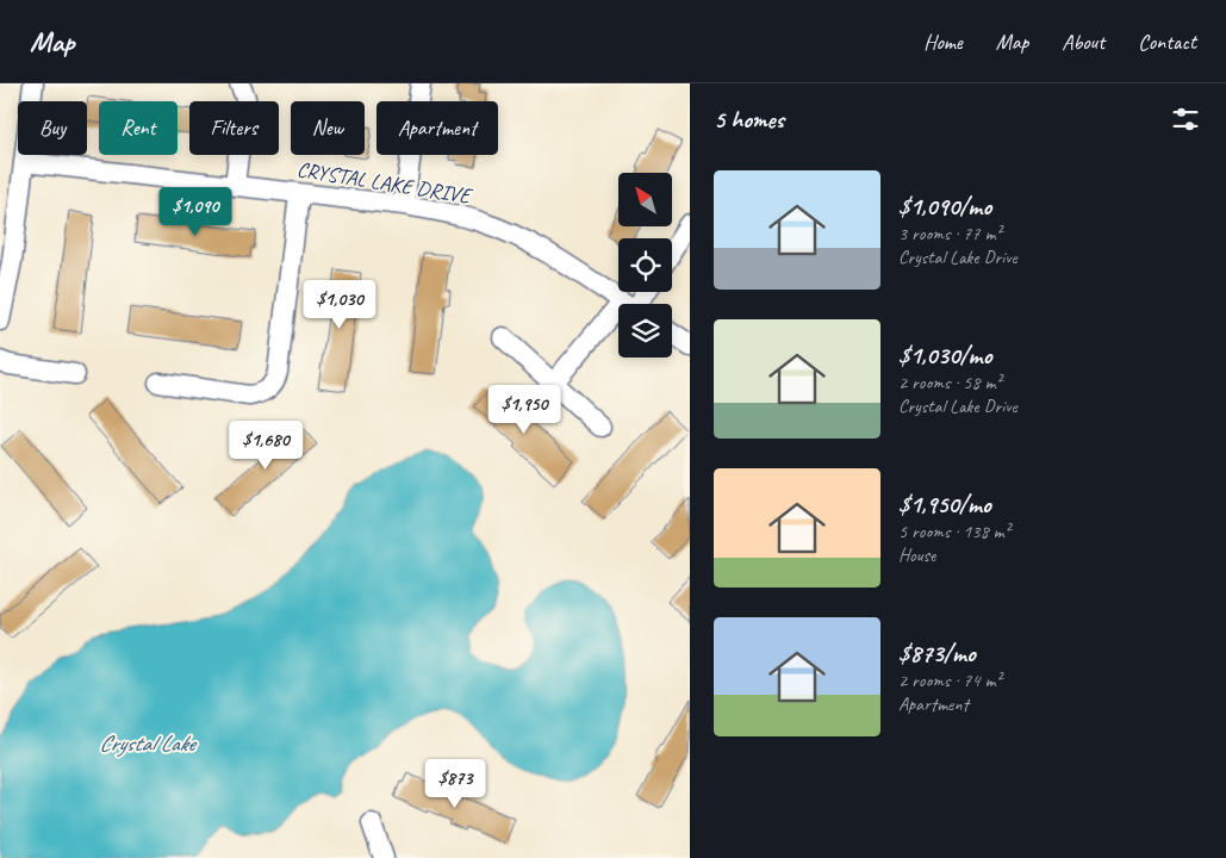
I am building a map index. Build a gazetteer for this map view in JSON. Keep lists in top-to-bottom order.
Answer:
{
  "streets": {
    "street": ["CRYSTAL LAKE DRIVE"]
  },
  "water": ["Crystal Lake"],
  "north": "top left",
  "page": {
    "header": "Map",
    "nav": [
      "Home",
      "Map",
      "About",
      "Contact"
    ],
    "heading": "5 homes",
    "chip": [
      "Buy",
      "Rent",
      "Filters",
      "New",
      "Apartment"
    ],
    "list": [
      {
        "name": "$1,090/mo",
        "note": "3 rooms · 77 m² · Crystal Lake Drive"
      },
      {
        "name": "$1,030/mo",
        "note": "2 rooms · 58 m² · Crystal Lake Drive"
      },
      {
        "name": "$1,950/mo",
        "note": "5 rooms · 138 m² · House"
      },
      {
        "name": "$873/mo",
        "note": "2 rooms · 74 m² · Apartment"
      }
    ],
    "price": [
      "$1,090",
      "$1,030",
      "$1,950",
      "$1,680",
      "$873"
    ]
  }
}
